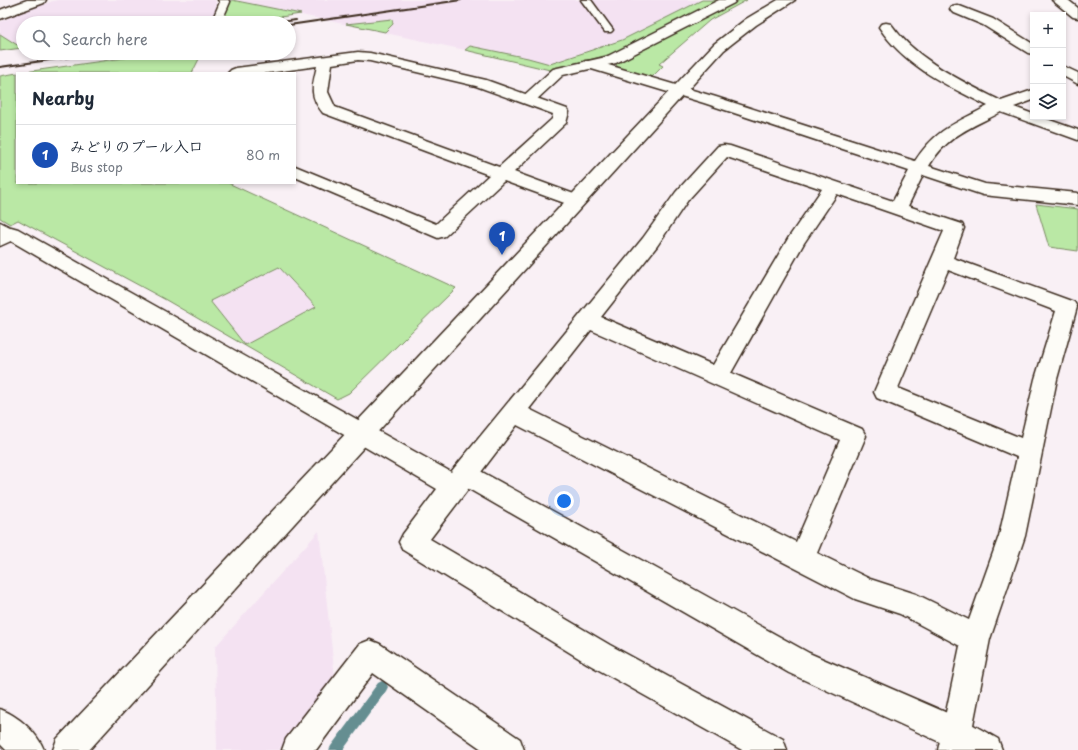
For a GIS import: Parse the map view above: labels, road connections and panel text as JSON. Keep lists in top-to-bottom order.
{
  "page": {
    "map_buttons": ["+", "−"],
    "search": "Search here",
    "heading": "Nearby",
    "list": [
      {
        "mark": "1",
        "name": "みどりのプール入口",
        "note": "Bus stop",
        "value": "80 m"
      }
    ],
    "pins": "1"
  }
}
